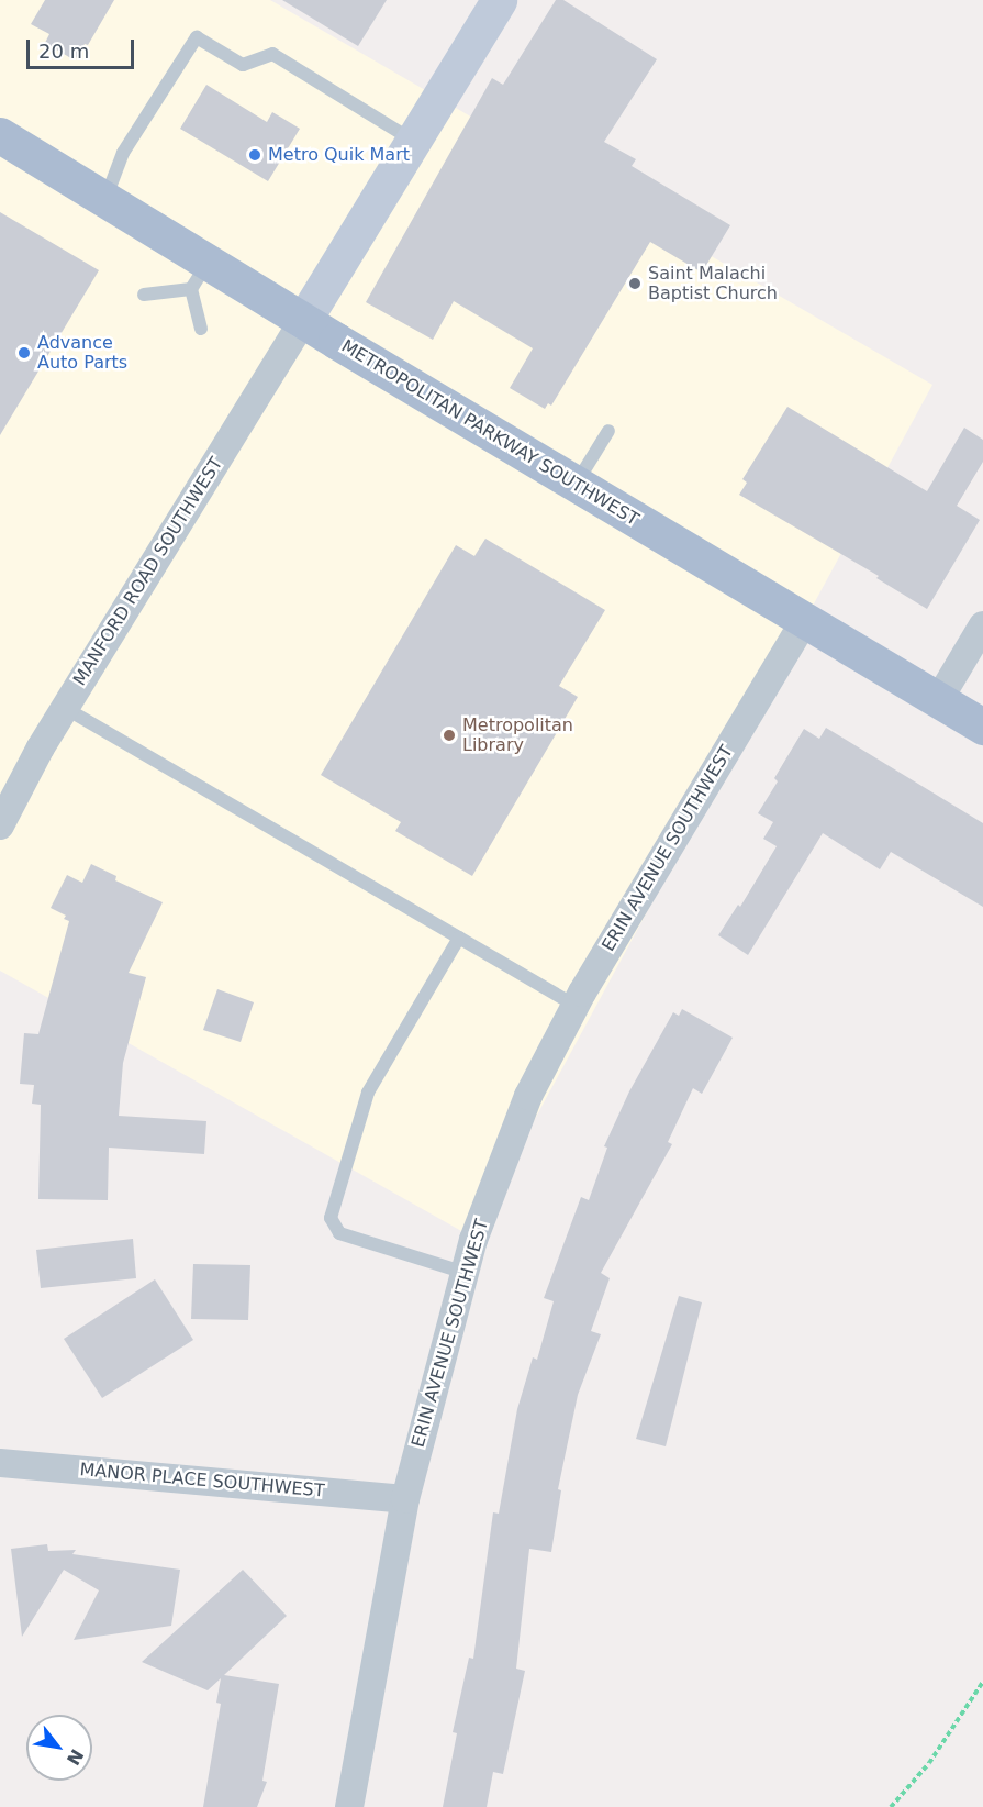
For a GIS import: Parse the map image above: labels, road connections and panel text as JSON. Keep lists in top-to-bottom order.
{
  "streets": {
    "main road": ["METROPOLITAN PARKWAY SOUTHWEST"],
    "street": ["MANFORD ROAD SOUTHWEST", "ERIN AVENUE SOUTHWEST", "MANOR PLACE SOUTHWEST"]
  },
  "crossings": [
    ["METROPOLITAN PARKWAY SOUTHWEST", "MANFORD ROAD SOUTHWEST"],
    ["METROPOLITAN PARKWAY SOUTHWEST", "ERIN AVENUE SOUTHWEST"],
    ["ERIN AVENUE SOUTHWEST", "MANOR PLACE SOUTHWEST"]
  ],
  "places": [
    "Metro Quik Mart",
    "Saint Malachi Baptist Church",
    "Advance Auto Parts",
    "Metropolitan Library"
  ],
  "scale_bar": "20 m",
  "north": "bottom right"
}
